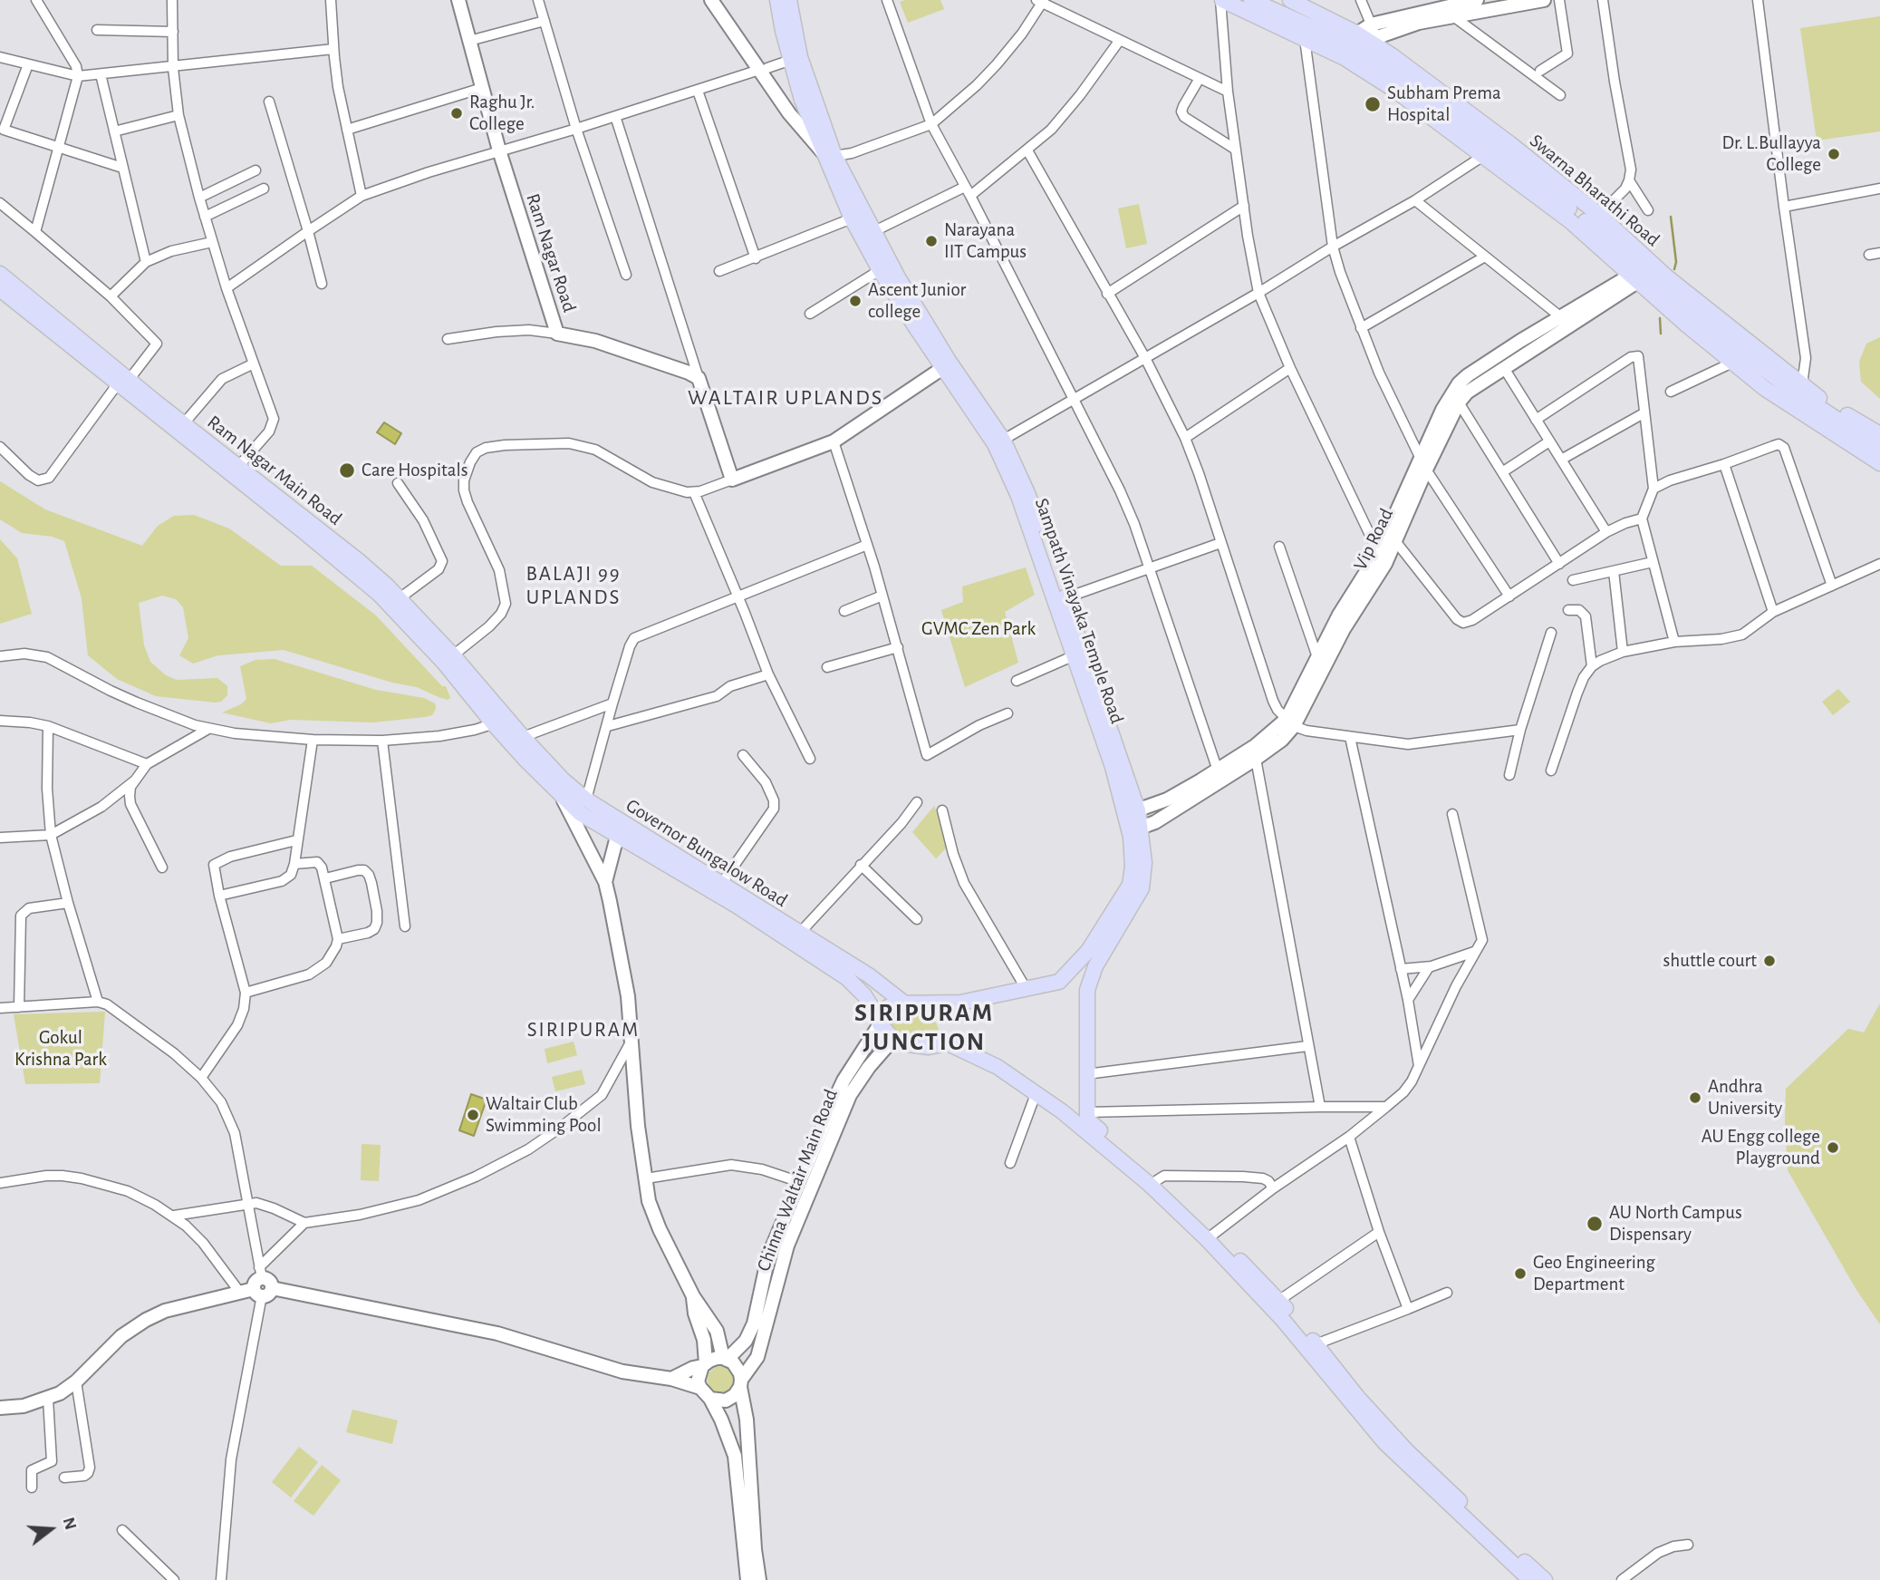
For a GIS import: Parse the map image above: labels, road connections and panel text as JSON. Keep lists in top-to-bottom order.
{
  "streets": {
    "main road": [
      "Swarna Bharathi Road",
      "Ram Nagar Main Road",
      "Sampath Vinayaka Temple Road",
      "Governor Bungalow Road"
    ],
    "street": ["Ram Nagar Road", "Vip Road", "Chinna Waltair Main Road"]
  },
  "crossings": [
    ["Swarna Bharathi Road", "Vip Road"],
    ["Ram Nagar Main Road", "Governor Bungalow Road"],
    ["Vip Road", "Sampath Vinayaka Temple Road"]
  ],
  "districts": [
    "WALTAIR UPLANDS",
    "BALAJI 99 UPLANDS",
    "SIRIPURAM JUNCTION",
    "SIRIPURAM"
  ],
  "parks": ["GVMC Zen Park", "Gokul Krishna Park"],
  "places": [
    "Subham Prema Hospital",
    "Raghu Jr. College",
    "Dr. L.Bullayya College",
    "Narayana IIT Campus",
    "Ascent Junior college",
    "Care Hospitals",
    "shuttle court",
    "Andhra University",
    "Waltair Club Swimming Pool",
    "AU Engg college Playground",
    "AU North Campus Dispensary",
    "Geo Engineering Department"
  ],
  "north": "right"
}
